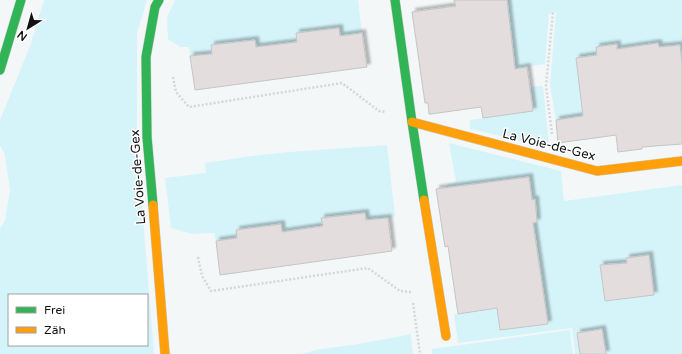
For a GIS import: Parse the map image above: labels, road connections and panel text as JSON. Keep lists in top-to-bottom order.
{
  "streets": {
    "street": ["La Voie-de-Gex"]
  },
  "legend": ["Frei", "Zäh"],
  "north": "bottom left"
}
